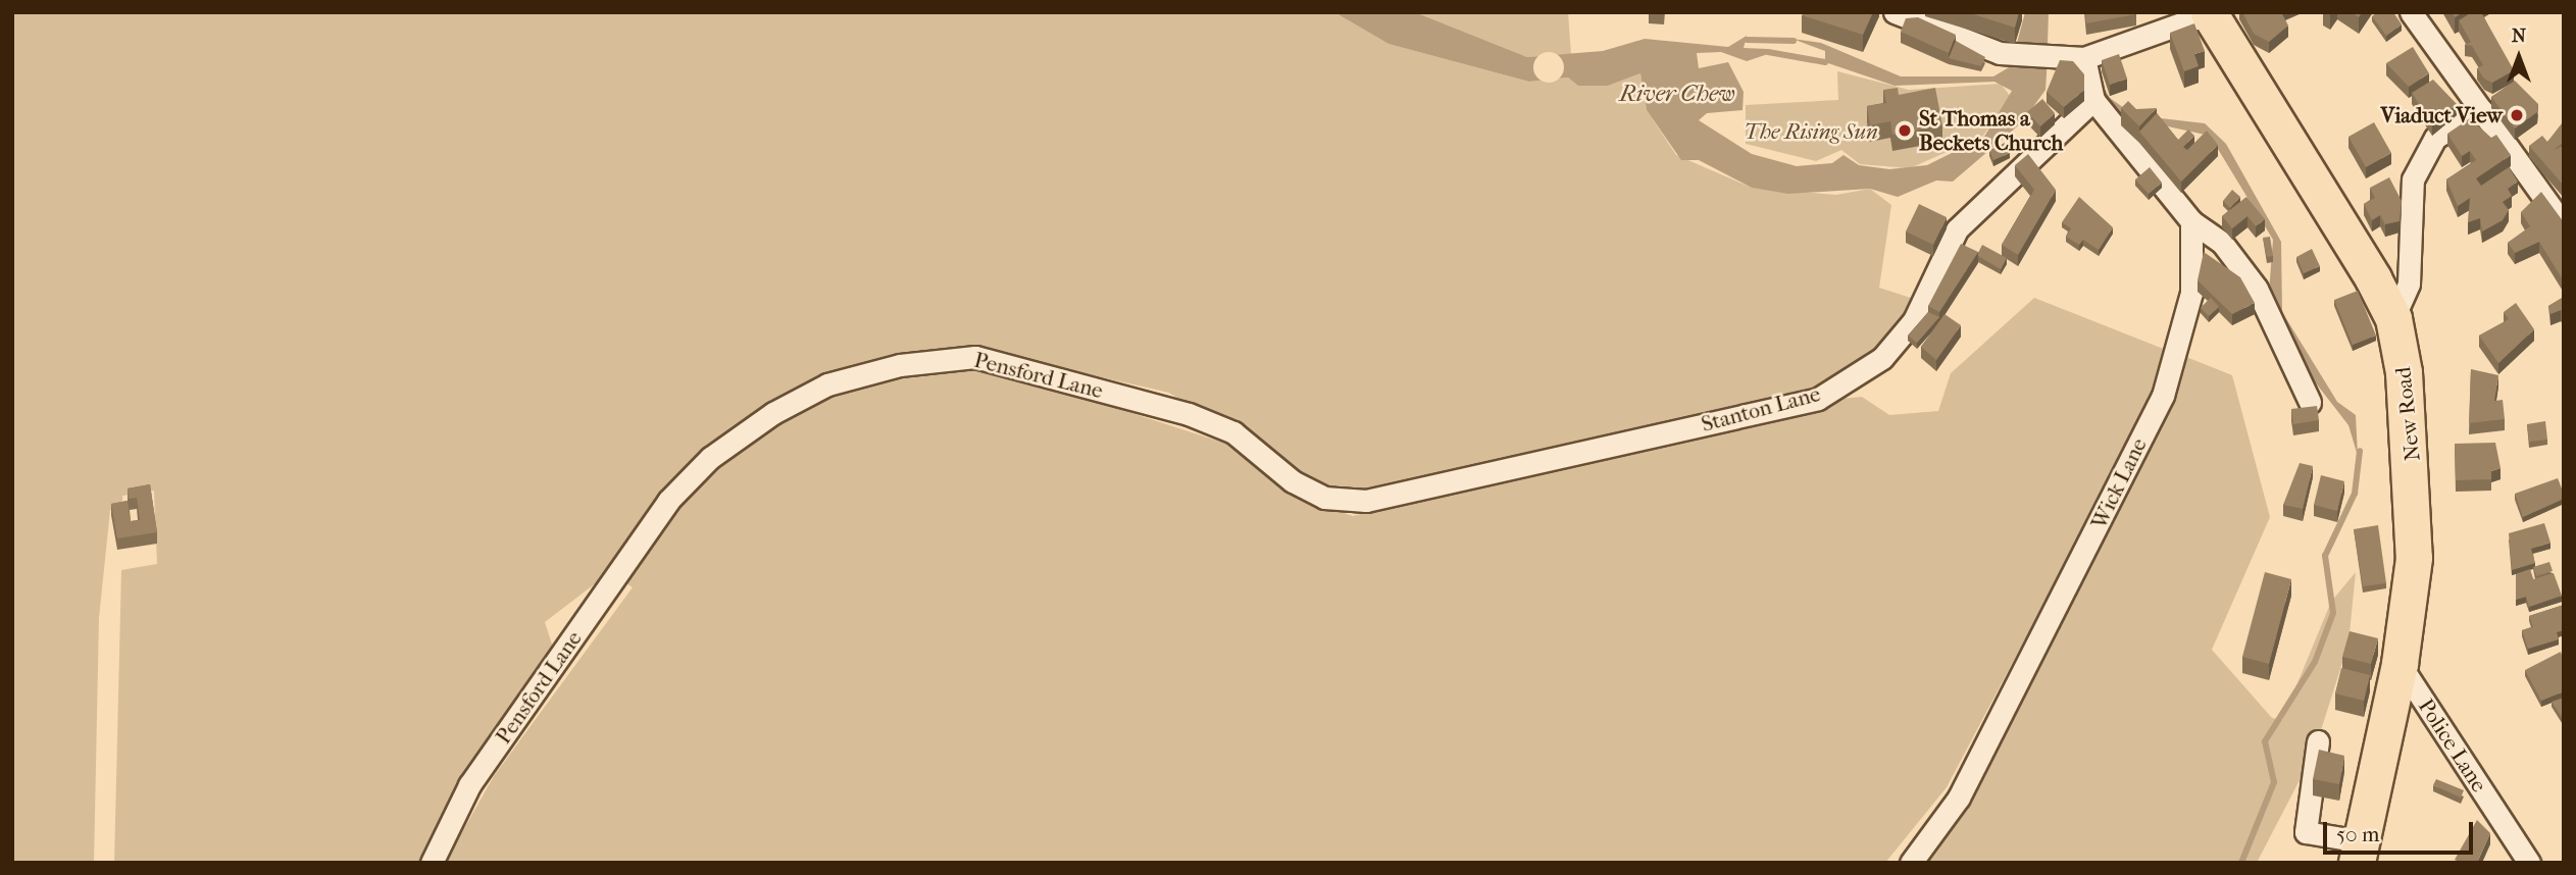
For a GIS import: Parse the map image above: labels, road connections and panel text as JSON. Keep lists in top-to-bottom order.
{
  "streets": {
    "highway": ["New Road"],
    "street": [
      "Pensford Lane",
      "Stanton Lane",
      "Wick Lane",
      "Police Lane"
    ]
  },
  "crossings": [
    ["Pensford Lane", "Stanton Lane"],
    ["New Road", "Police Lane"]
  ],
  "water": ["River Chew"],
  "parks": ["The Rising Sun"],
  "places": ["Viaduct View", "St Thomas a Beckets Church"],
  "scale_bar": "50 m",
  "north": "top"
}
